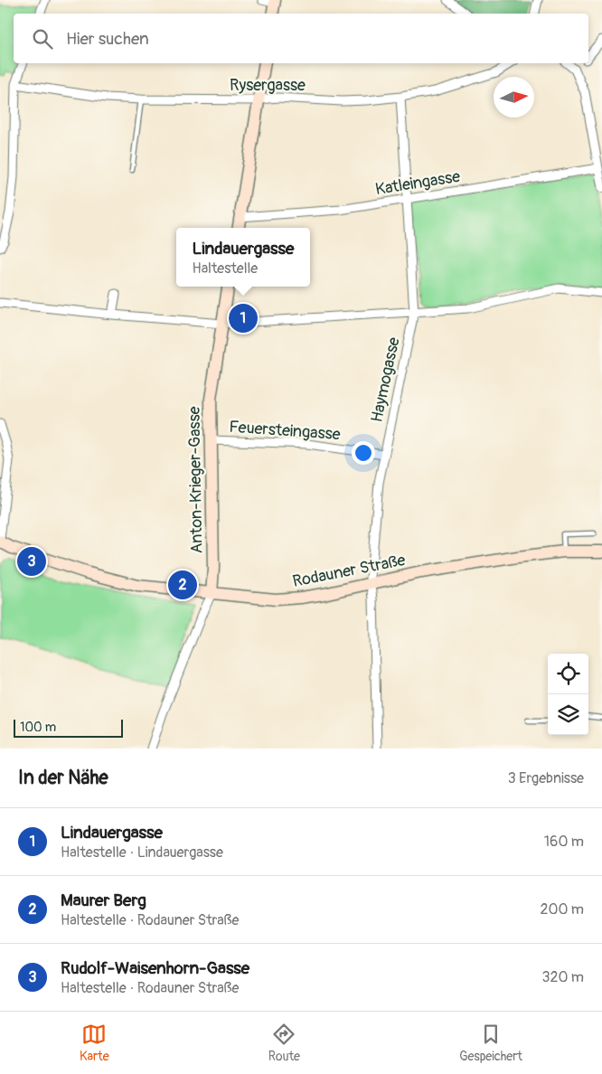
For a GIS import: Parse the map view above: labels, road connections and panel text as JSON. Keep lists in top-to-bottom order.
{
  "streets": {
    "main road": ["Anton-Krieger-Gasse", "Rodauner Straße"],
    "street": [
      "Rysergasse",
      "Katleingasse",
      "Haymogasse",
      "Feuersteingasse"
    ]
  },
  "crossings": [
    ["Rysergasse", "Haymogasse"],
    ["Katleingasse", "Haymogasse"],
    ["Haymogasse", "Feuersteingasse"],
    ["Haymogasse", "Rodauner Straße"],
    ["Feuersteingasse", "Anton-Krieger-Gasse"],
    ["Anton-Krieger-Gasse", "Rodauner Straße"]
  ],
  "scale_bar": "100 m",
  "north": "right",
  "page": {
    "search": "Hier suchen",
    "popup": ["Lindauergasse", "Haltestelle"],
    "pins": ["1", "3", "2"],
    "scale": "100 m",
    "heading": ["In der Nähe", "3 Ergebnisse"],
    "list": [
      {
        "mark": "1",
        "name": "Lindauergasse",
        "note": "Haltestelle · Lindauergasse",
        "value": "160 m"
      },
      {
        "mark": "2",
        "name": "Maurer Berg",
        "note": "Haltestelle · Rodauner Straße",
        "value": "200 m"
      },
      {
        "mark": "3",
        "name": "Rudolf-Waisenhorn-Gasse",
        "note": "Haltestelle · Rodauner Straße",
        "value": "320 m"
      }
    ],
    "nav": ["Karte", "Route", "Gespeichert"]
  }
}
